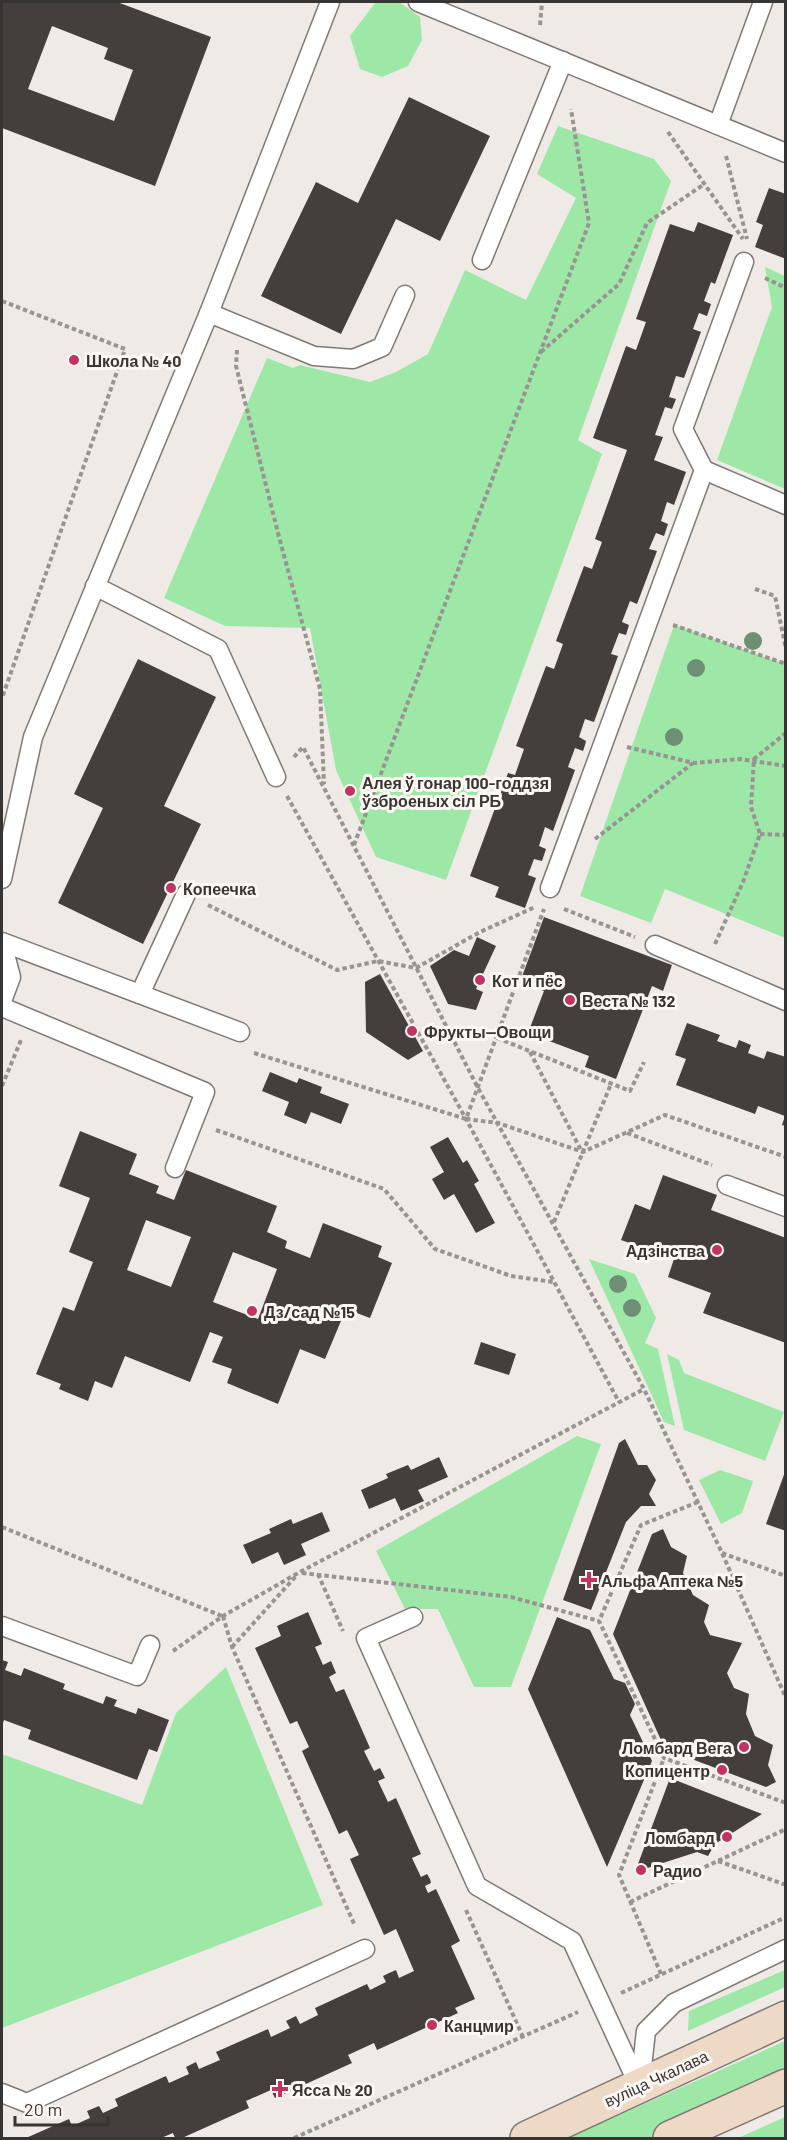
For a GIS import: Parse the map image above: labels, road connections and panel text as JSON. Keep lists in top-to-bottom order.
{
  "streets": {
    "main road": ["вуліца Чкалава"]
  },
  "places": {
    "other": [
      "Школа № 40",
      "Алея ў гонар 100-годдзя ўзброеных сіл РБ",
      "Копеечка",
      "Кот и пёс",
      "Веста № 132",
      "Фрукты--Овощи",
      "Адзінства",
      "Дз/сад №15",
      "Ломбард Вега",
      "Копицентр",
      "Ломбард",
      "Радио",
      "Канцмир"
    ],
    "health": ["Альфа Аптека №5", "Ясса № 20"]
  },
  "scale_bar": "20 m"
}
